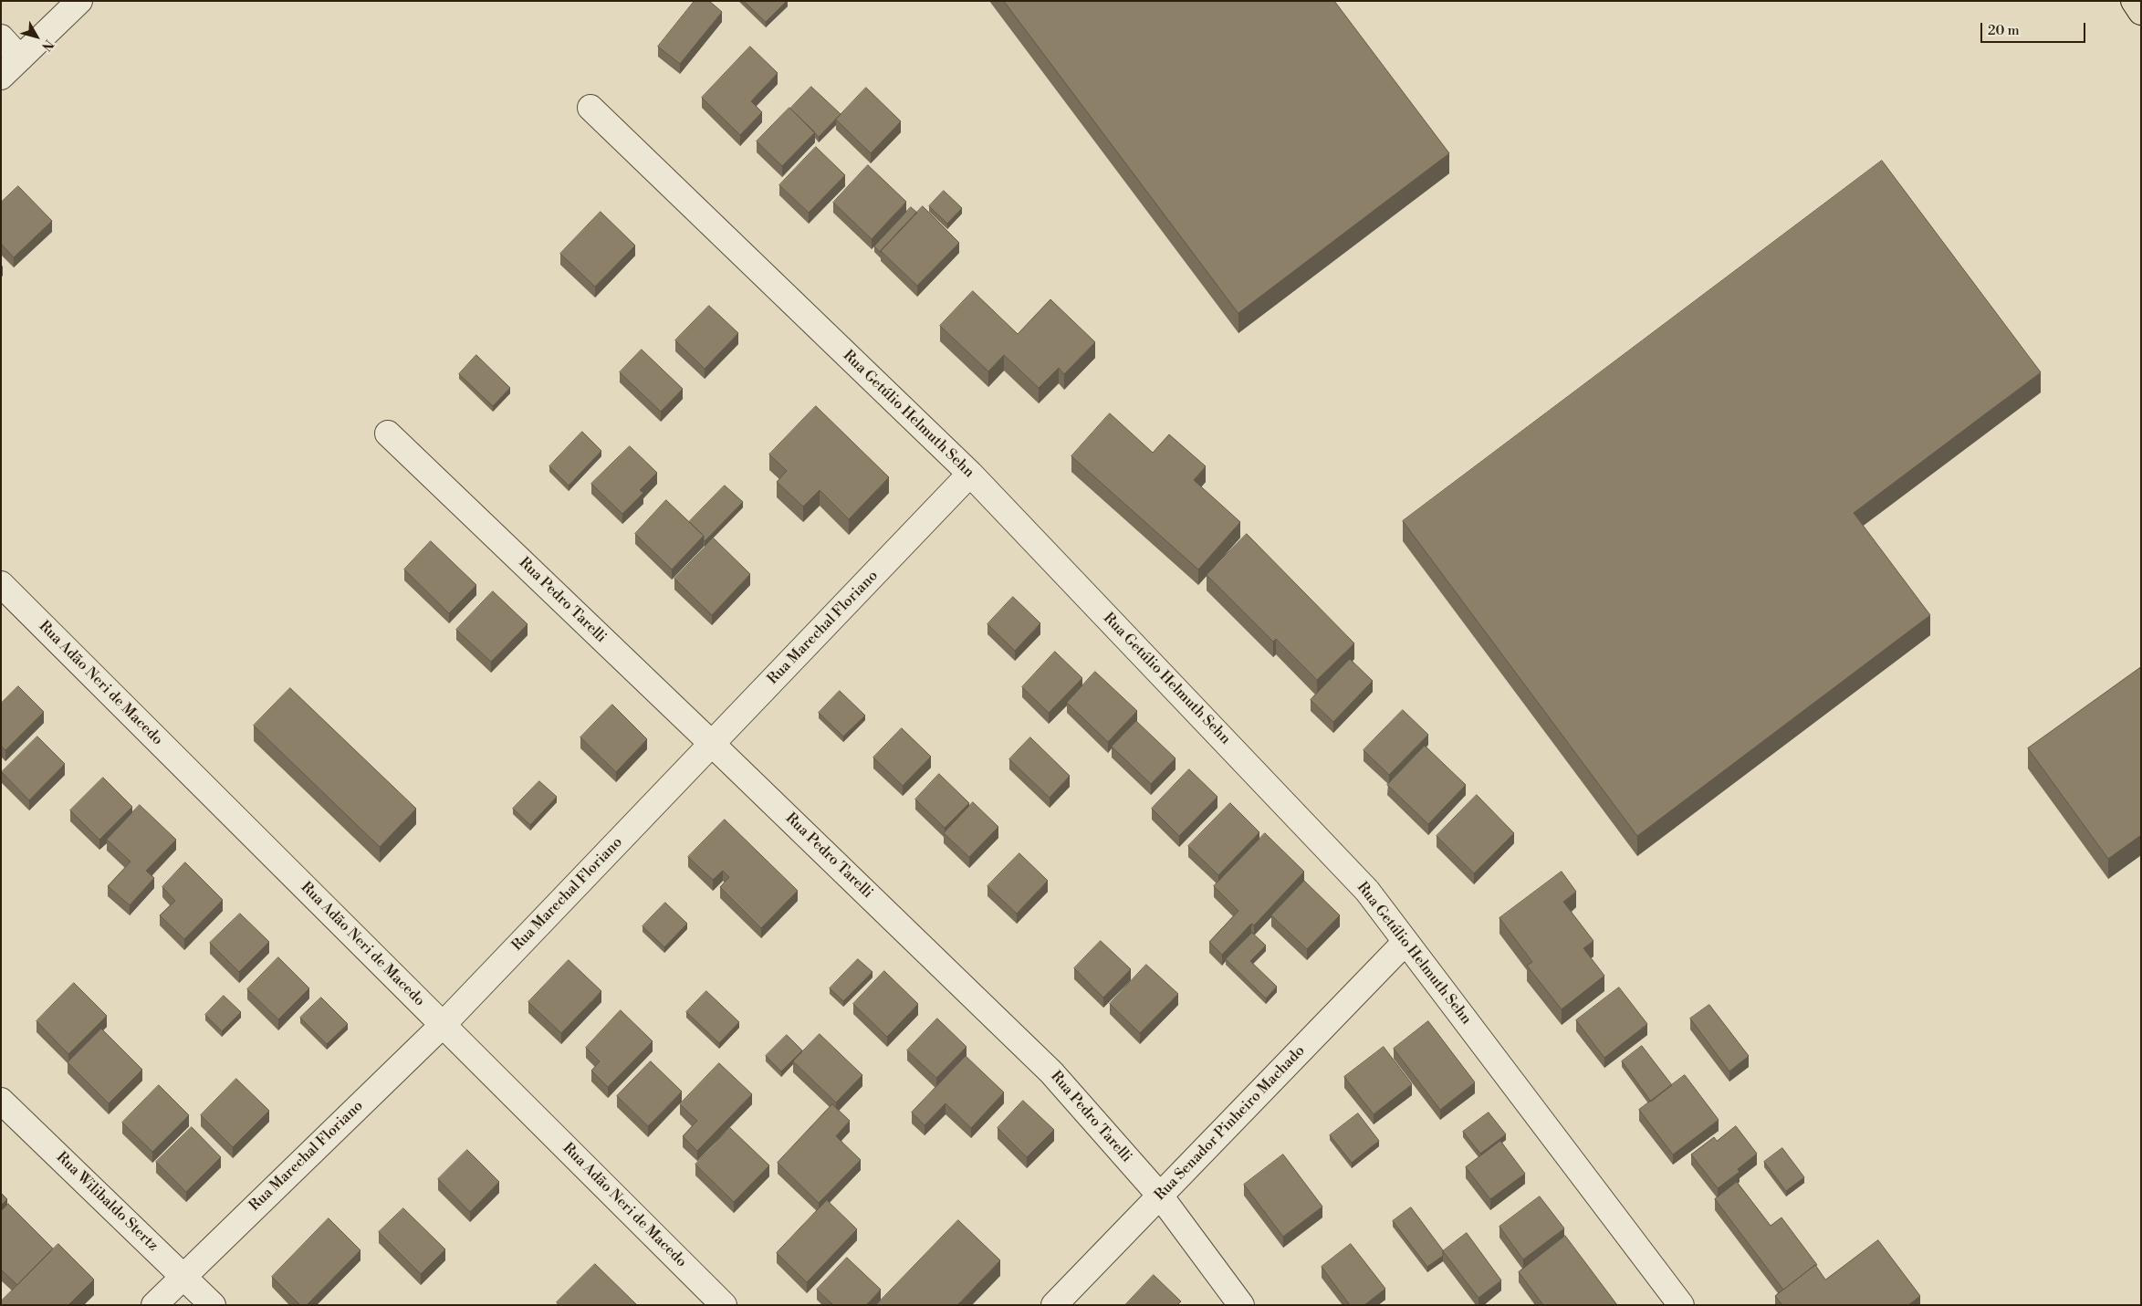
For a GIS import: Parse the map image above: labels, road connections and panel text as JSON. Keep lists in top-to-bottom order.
{
  "streets": {
    "street": [
      "Rua Getúlio Helmuth Sehn",
      "Rua Pedro Tarelli",
      "Rua Marechal Floriano",
      "Rua Adão Neri de Macedo",
      "Rua Senador Pinheiro Machado",
      "Rua Wilibaldo Stertz"
    ]
  },
  "crossings": [
    ["Rua Getúlio Helmuth Sehn", "Rua Marechal Floriano"],
    ["Rua Getúlio Helmuth Sehn", "Rua Senador Pinheiro Machado"],
    ["Rua Pedro Tarelli", "Rua Marechal Floriano"],
    ["Rua Pedro Tarelli", "Rua Senador Pinheiro Machado"],
    ["Rua Marechal Floriano", "Rua Adão Neri de Macedo"],
    ["Rua Marechal Floriano", "Rua Wilibaldo Stertz"]
  ],
  "scale_bar": "20 m",
  "north": "bottom right"
}
